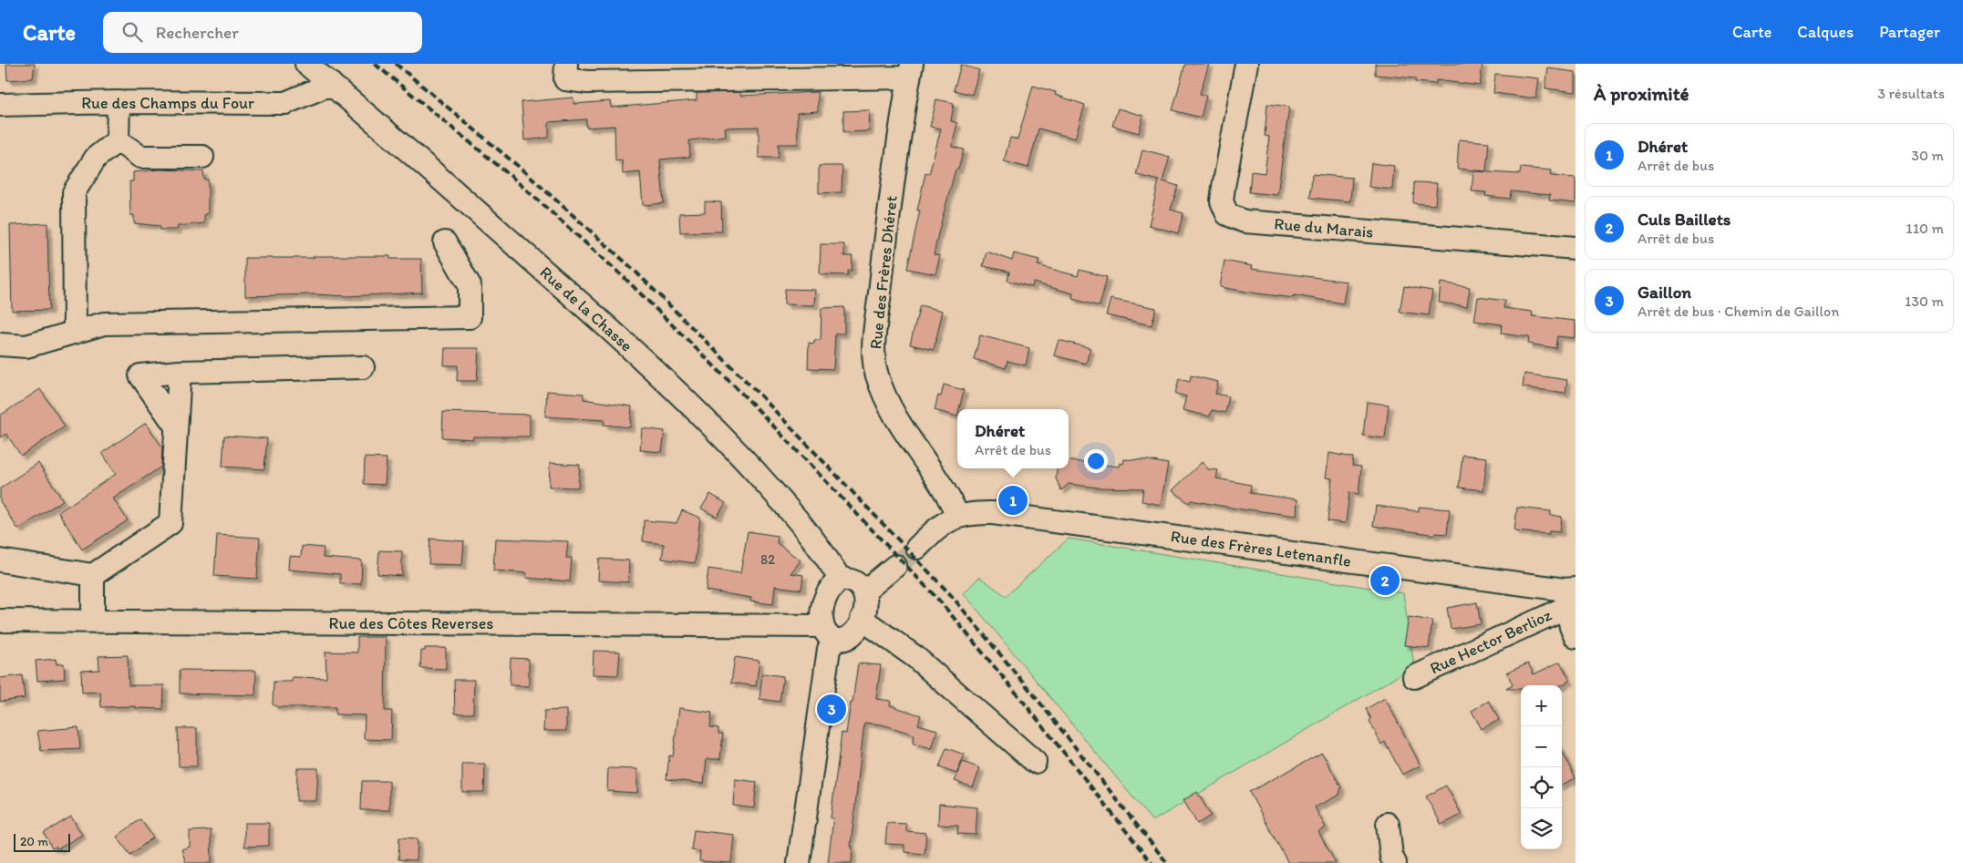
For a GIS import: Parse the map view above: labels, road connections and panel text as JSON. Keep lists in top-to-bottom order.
{
  "streets": {
    "street": [
      "Rue des Champs du Four",
      "Rue du Marais",
      "Rue des Frères Dhéret",
      "Rue de la Chasse",
      "Rue des Frères Letenanfle",
      "Rue des Côtes Reverses",
      "Rue Hector Berlioz"
    ]
  },
  "crossings": [
    ["Rue des Champs du Four", "Rue de la Chasse"],
    ["Rue des Frères Dhéret", "Rue des Frères Letenanfle"],
    ["Rue de la Chasse", "Rue des Côtes Reverses"],
    ["Rue des Frères Letenanfle", "Rue Hector Berlioz"]
  ],
  "house_numbers": ["82"],
  "scale_bar": "20 m",
  "page": {
    "header": "Carte",
    "search": "Rechercher",
    "nav": ["Carte", "Calques", "Partager"],
    "heading": ["À proximité", "3 résultats"],
    "list": [
      {
        "mark": "1",
        "name": "Dhéret",
        "note": "Arrêt de bus",
        "value": "30 m"
      },
      {
        "mark": "2",
        "name": "Culs Baillets",
        "note": "Arrêt de bus",
        "value": "110 m"
      },
      {
        "mark": "3",
        "name": "Gaillon",
        "note": "Arrêt de bus · Chemin de Gaillon",
        "value": "130 m"
      }
    ],
    "popup": ["Dhéret", "Arrêt de bus"],
    "pins": ["1", "2", "3"],
    "map_buttons": ["+", "−"],
    "scale": "20 m"
  }
}
